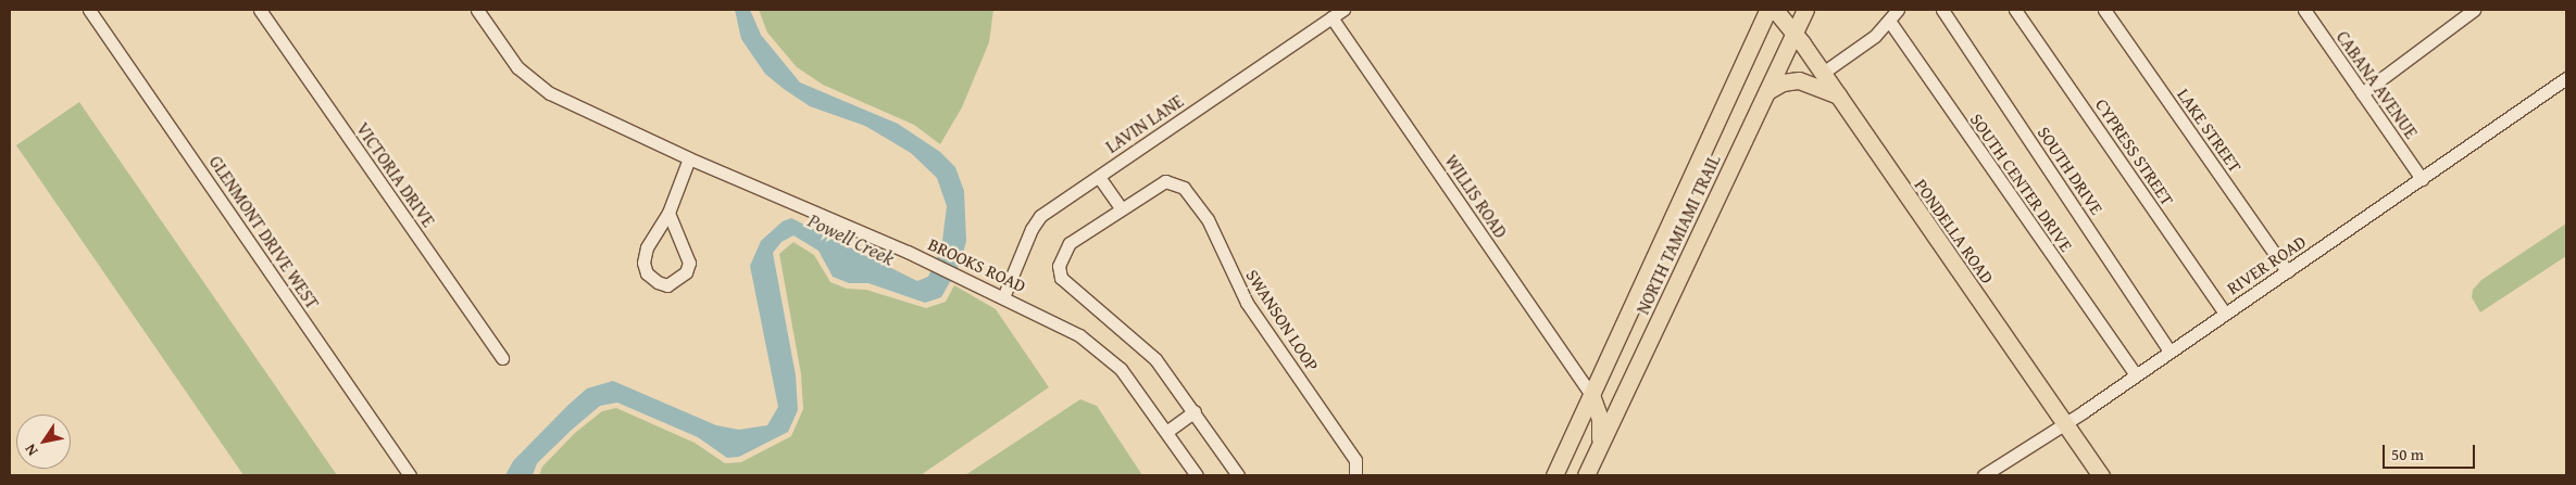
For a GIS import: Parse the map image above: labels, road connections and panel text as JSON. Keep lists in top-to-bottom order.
{
  "streets": {
    "main road": ["PONDELLA ROAD", "NORTH TAMIAMI TRAIL"],
    "street": [
      "CABANA AVENUE",
      "LAVIN LANE",
      "LAKE STREET",
      "CYPRESS STREET",
      "SOUTH DRIVE",
      "VICTORIA DRIVE",
      "SOUTH CENTER DRIVE",
      "WILLIS ROAD",
      "GLENMONT DRIVE WEST",
      "BROOKS ROAD",
      "RIVER ROAD",
      "SWANSON LOOP"
    ]
  },
  "crossings": [
    ["CABANA AVENUE", "RIVER ROAD"],
    ["LAVIN LANE", "WILLIS ROAD"],
    ["LAVIN LANE", "BROOKS ROAD"],
    ["LAKE STREET", "RIVER ROAD"],
    ["CYPRESS STREET", "RIVER ROAD"],
    ["SOUTH DRIVE", "RIVER ROAD"],
    ["SOUTH CENTER DRIVE", "RIVER ROAD"],
    ["WILLIS ROAD", "NORTH TAMIAMI TRAIL"],
    ["PONDELLA ROAD", "NORTH TAMIAMI TRAIL"],
    ["PONDELLA ROAD", "RIVER ROAD"]
  ],
  "water": ["Powell Creek"],
  "scale_bar": "50 m",
  "north": "bottom left"
}
